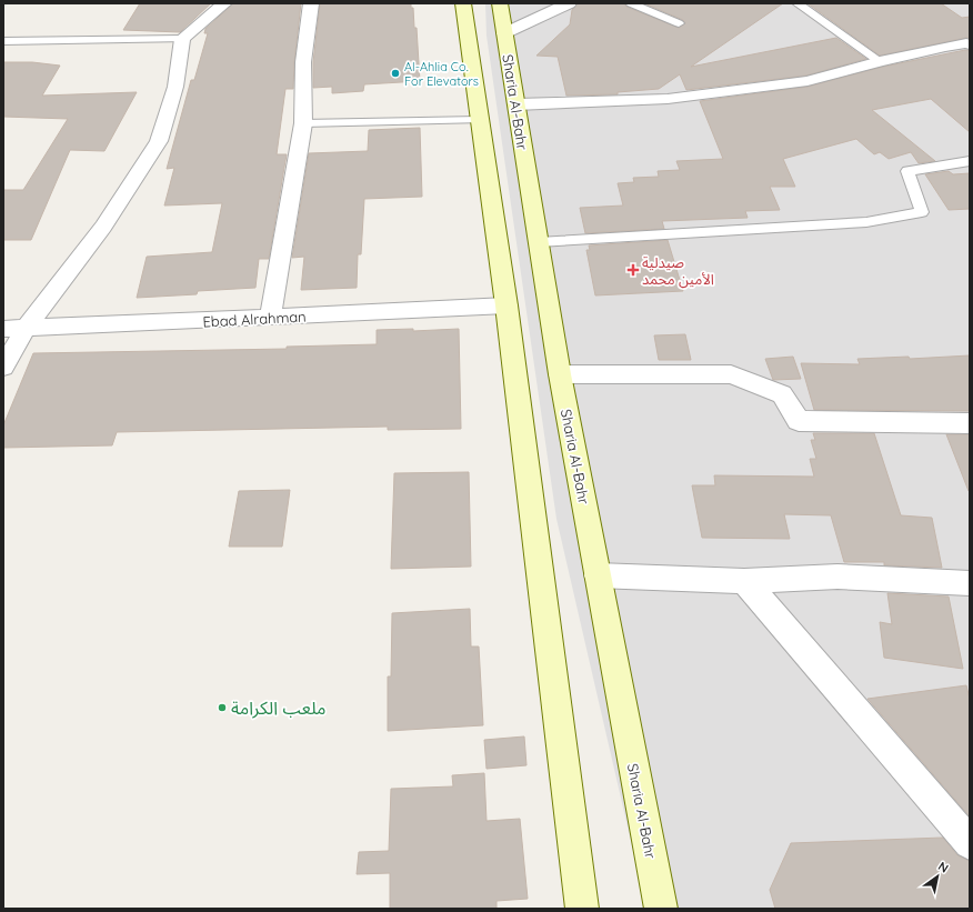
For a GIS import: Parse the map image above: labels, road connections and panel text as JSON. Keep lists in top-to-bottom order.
{
  "streets": {
    "main road": ["Sharia Al-Bahr"],
    "street": ["Ebad Alrahman"]
  },
  "places": {
    "other": ["Al-Ahlia Co. For Elevators", "ملعب الكرامة"],
    "health": ["صيدلية الأمين محمد"]
  },
  "north": "top right"
}
